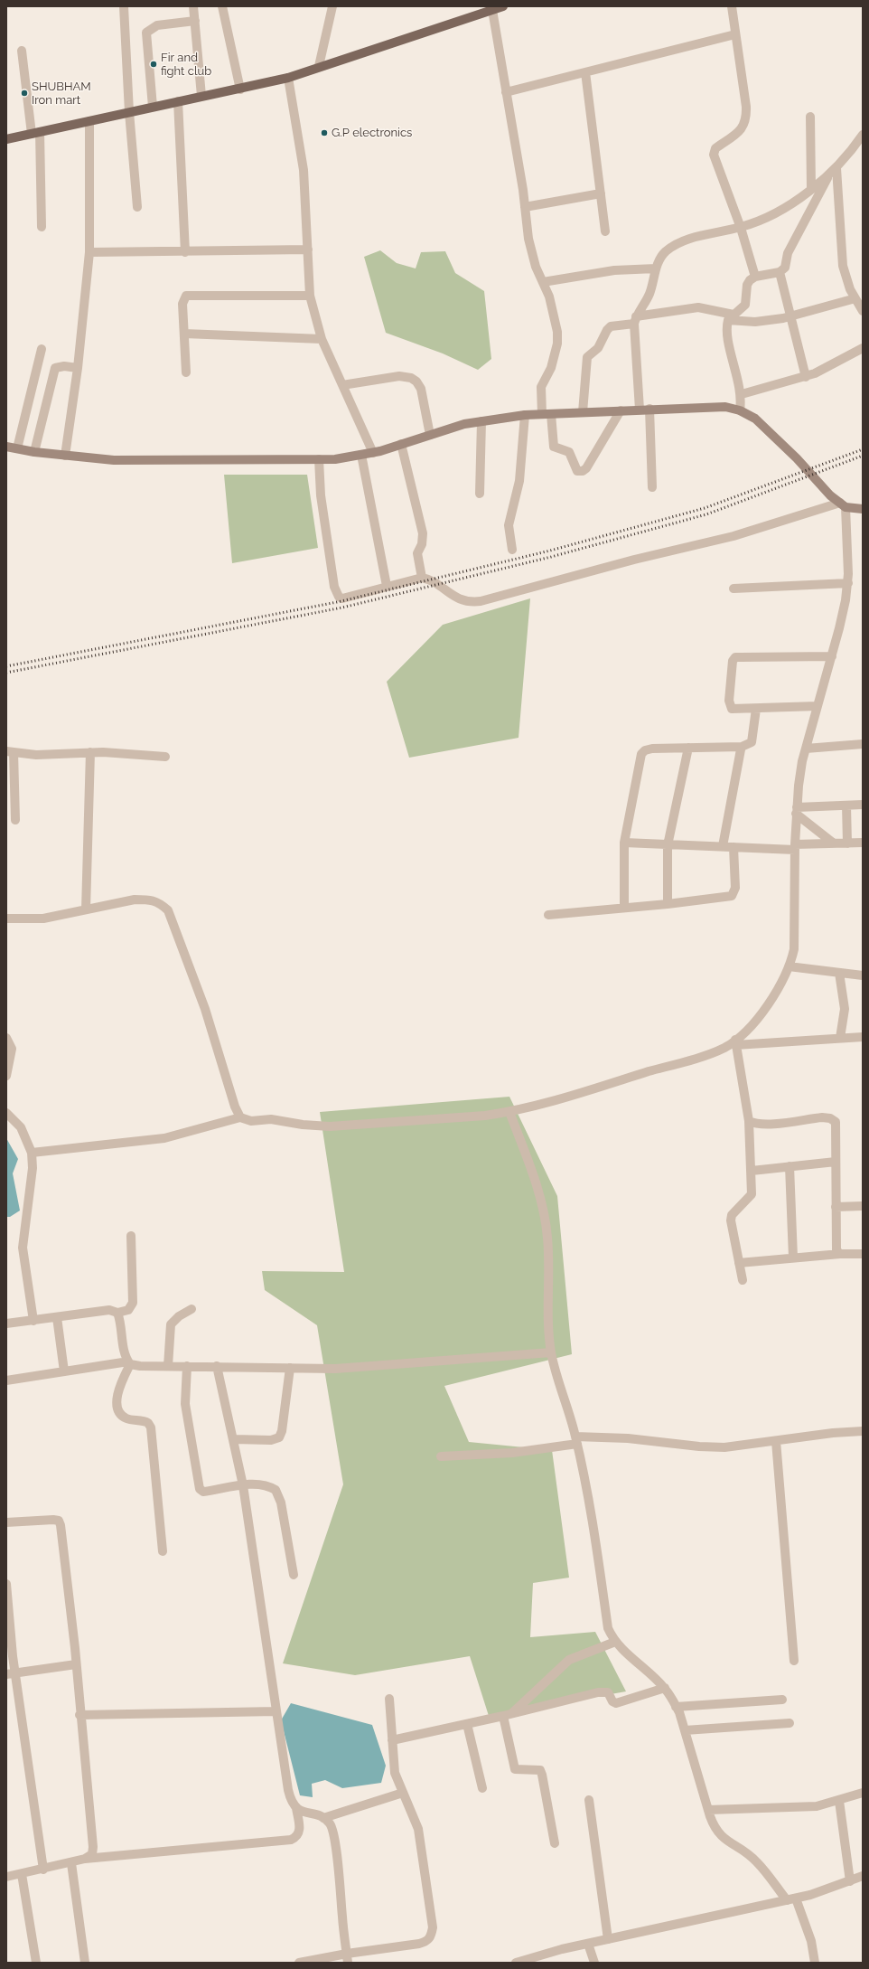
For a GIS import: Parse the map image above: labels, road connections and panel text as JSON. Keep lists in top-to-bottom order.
{
  "places": ["Fir and fight club", "SHUBHAM Iron mart", "G.P electronics"]
}
